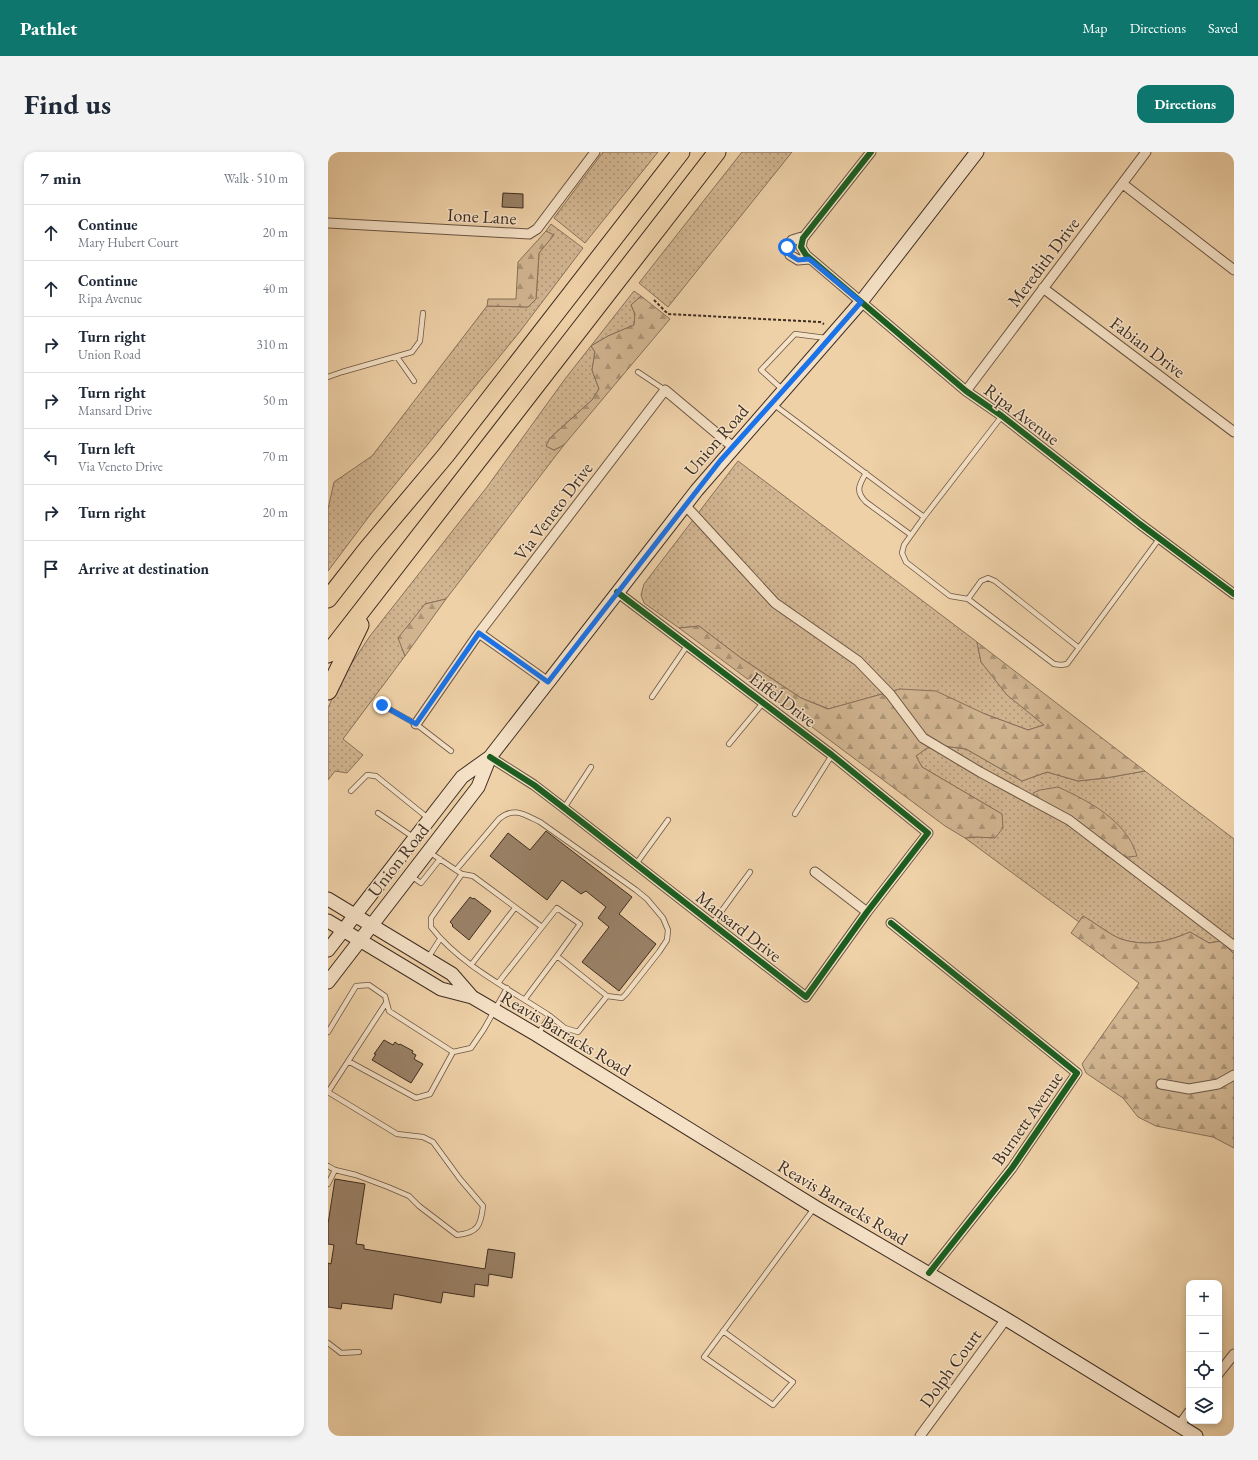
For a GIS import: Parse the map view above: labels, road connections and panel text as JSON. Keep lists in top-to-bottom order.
{
  "streets": {
    "main road": ["Union Road", "Reavis Barracks Road"],
    "street": [
      "Ione Lane",
      "Meredith Drive",
      "Fabian Drive",
      "Ripa Avenue",
      "Via Veneto Drive",
      "Eiffel Drive",
      "Mansard Drive",
      "Burnett Avenue",
      "Dolph Court"
    ]
  },
  "crossings": [
    ["Meredith Drive", "Fabian Drive"],
    ["Meredith Drive", "Ripa Avenue"],
    ["Ripa Avenue", "Union Road"],
    ["Union Road", "Eiffel Drive"],
    ["Union Road", "Mansard Drive"],
    ["Union Road", "Reavis Barracks Road"],
    ["Eiffel Drive", "Mansard Drive"],
    ["Reavis Barracks Road", "Burnett Avenue"],
    ["Reavis Barracks Road", "Dolph Court"]
  ],
  "page": {
    "header": "Pathlet",
    "nav": ["Map", "Directions", "Saved"],
    "buttons": "Directions",
    "title": "Find us",
    "heading": ["7 min", "Walk · 510 m"],
    "list": [
      ["Continue", "Mary Hubert Court", "20 m"],
      ["Continue", "Ripa Avenue", "40 m"],
      ["Turn right", "Union Road", "310 m"],
      ["Turn right", "Mansard Drive", "50 m"],
      ["Turn left", "Via Veneto Drive", "70 m"],
      ["Turn right", "20 m"],
      "Arrive at destination"
    ],
    "map_buttons": ["+", "−"]
  }
}
